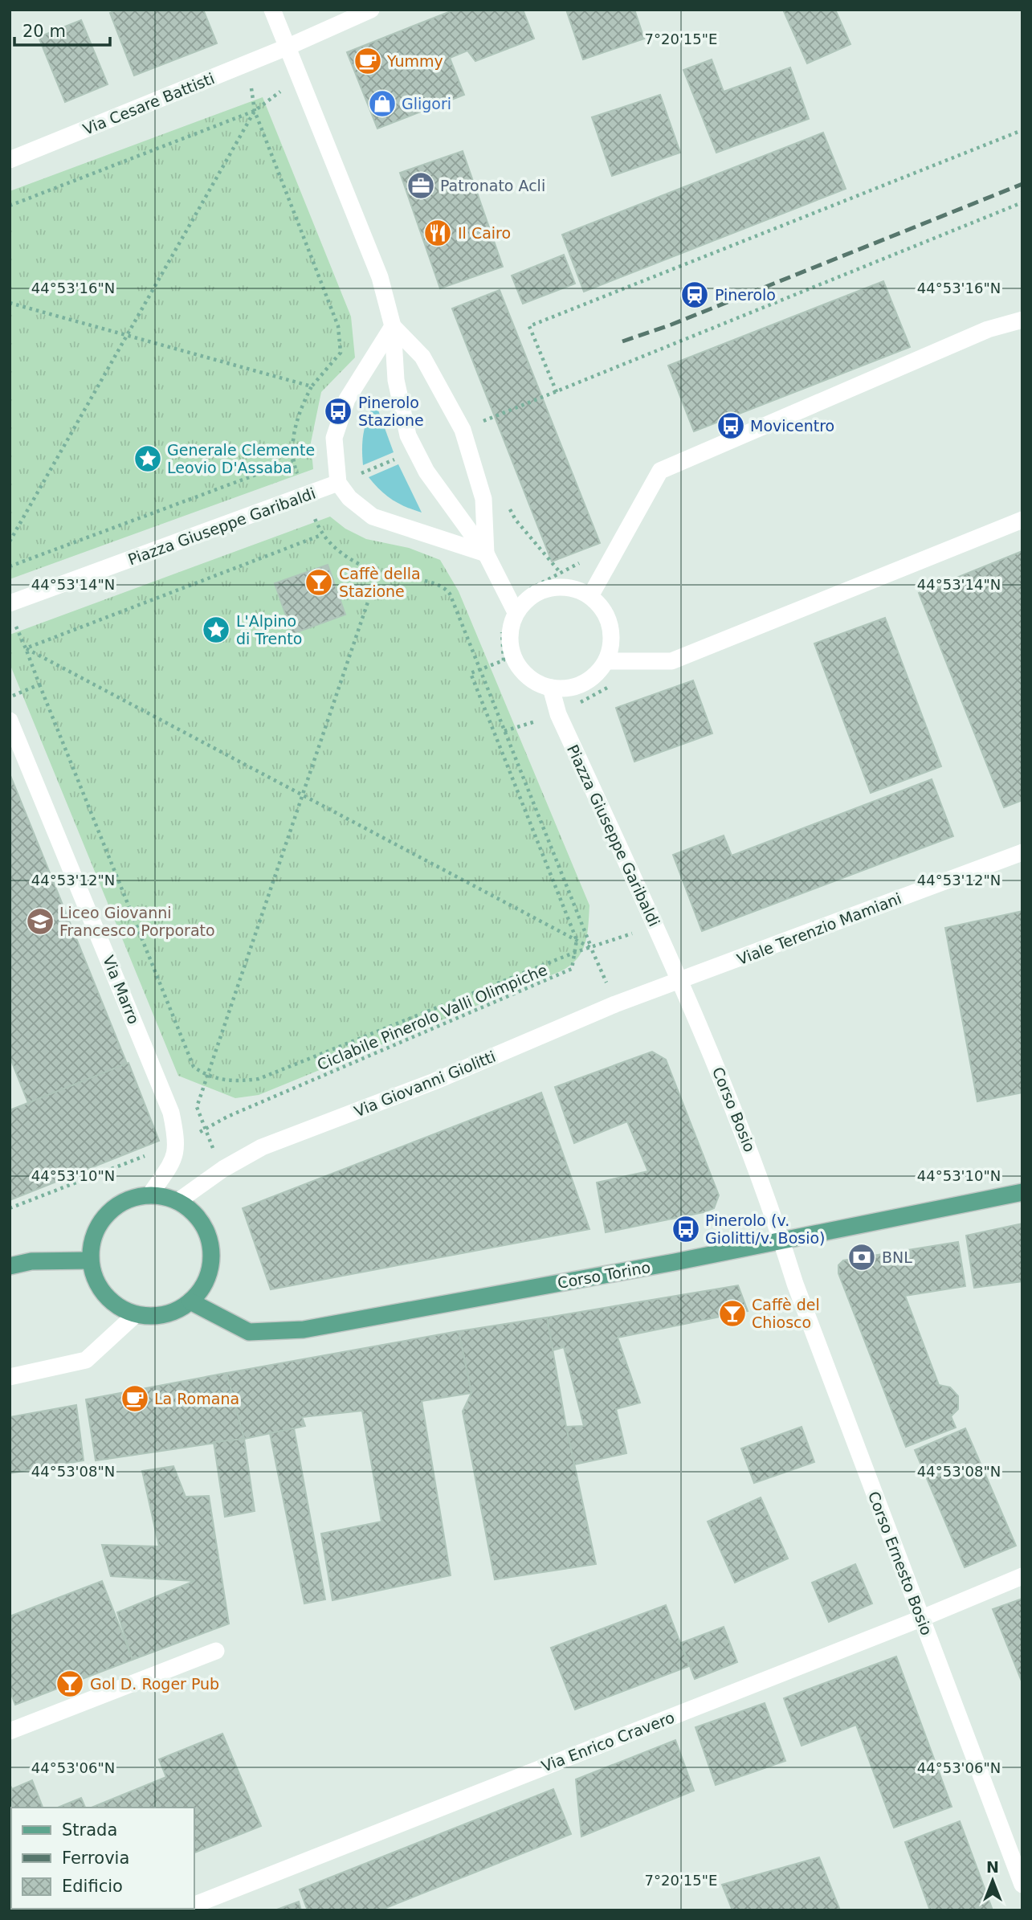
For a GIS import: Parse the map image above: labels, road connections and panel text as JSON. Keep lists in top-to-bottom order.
{
  "streets": {
    "main road": ["Corso Torino"],
    "street": [
      "Via Cesare Battisti",
      "Piazza Giuseppe Garibaldi",
      "Viale Terenzio Mamiani",
      "Via Marro",
      "Via Giovanni Giolitti",
      "Corso Bosio",
      "Corso Ernesto Bosio",
      "Via Enrico Cravero"
    ],
    "path": ["Ciclabile Pinerolo Valli Olimpiche"]
  },
  "crossings": [
    ["Piazza Giuseppe Garibaldi", "Viale Terenzio Mamiani"],
    ["Piazza Giuseppe Garibaldi", "Via Giovanni Giolitti"],
    ["Piazza Giuseppe Garibaldi", "Corso Bosio"],
    ["Viale Terenzio Mamiani", "Via Giovanni Giolitti"],
    ["Viale Terenzio Mamiani", "Corso Bosio"],
    ["Via Marro", "Ciclabile Pinerolo Valli Olimpiche"],
    ["Via Giovanni Giolitti", "Corso Bosio"],
    ["Via Giovanni Giolitti", "Corso Torino"],
    ["Corso Bosio", "Corso Torino"],
    ["Corso Bosio", "Corso Ernesto Bosio"],
    ["Corso Torino", "Corso Ernesto Bosio"],
    ["Corso Ernesto Bosio", "Via Enrico Cravero"]
  ],
  "places": {
    "cafe": ["Yummy", "La Romana"],
    "shop": ["Gligori"],
    "office": ["Patronato Acli"],
    "restaurant": ["Il Cairo"],
    "station": ["Pinerolo"],
    "bus stop": ["Pinerolo Stazione", "Movicentro", "Pinerolo (v. Giolitti/v. Bosio)"],
    "place": ["Generale Clemente Leovio D'Assaba", "L'Alpino di Trento"],
    "bar": ["Caffè della Stazione", "Caffè del Chiosco", "Gol D. Roger Pub"],
    "school or university": ["Liceo Giovanni Francesco Porporato"],
    "bank": ["BNL"]
  },
  "legend": ["Strada", "Ferrovia", "Edificio"],
  "scale_bar": "20 m",
  "north": "top",
  "coordinates": [
    "7°20'15\"E",
    "44°53'16\"N",
    "44°53'14\"N",
    "44°53'12\"N",
    "44°53'10\"N",
    "44°53'08\"N",
    "44°53'06\"N"
  ]
}
